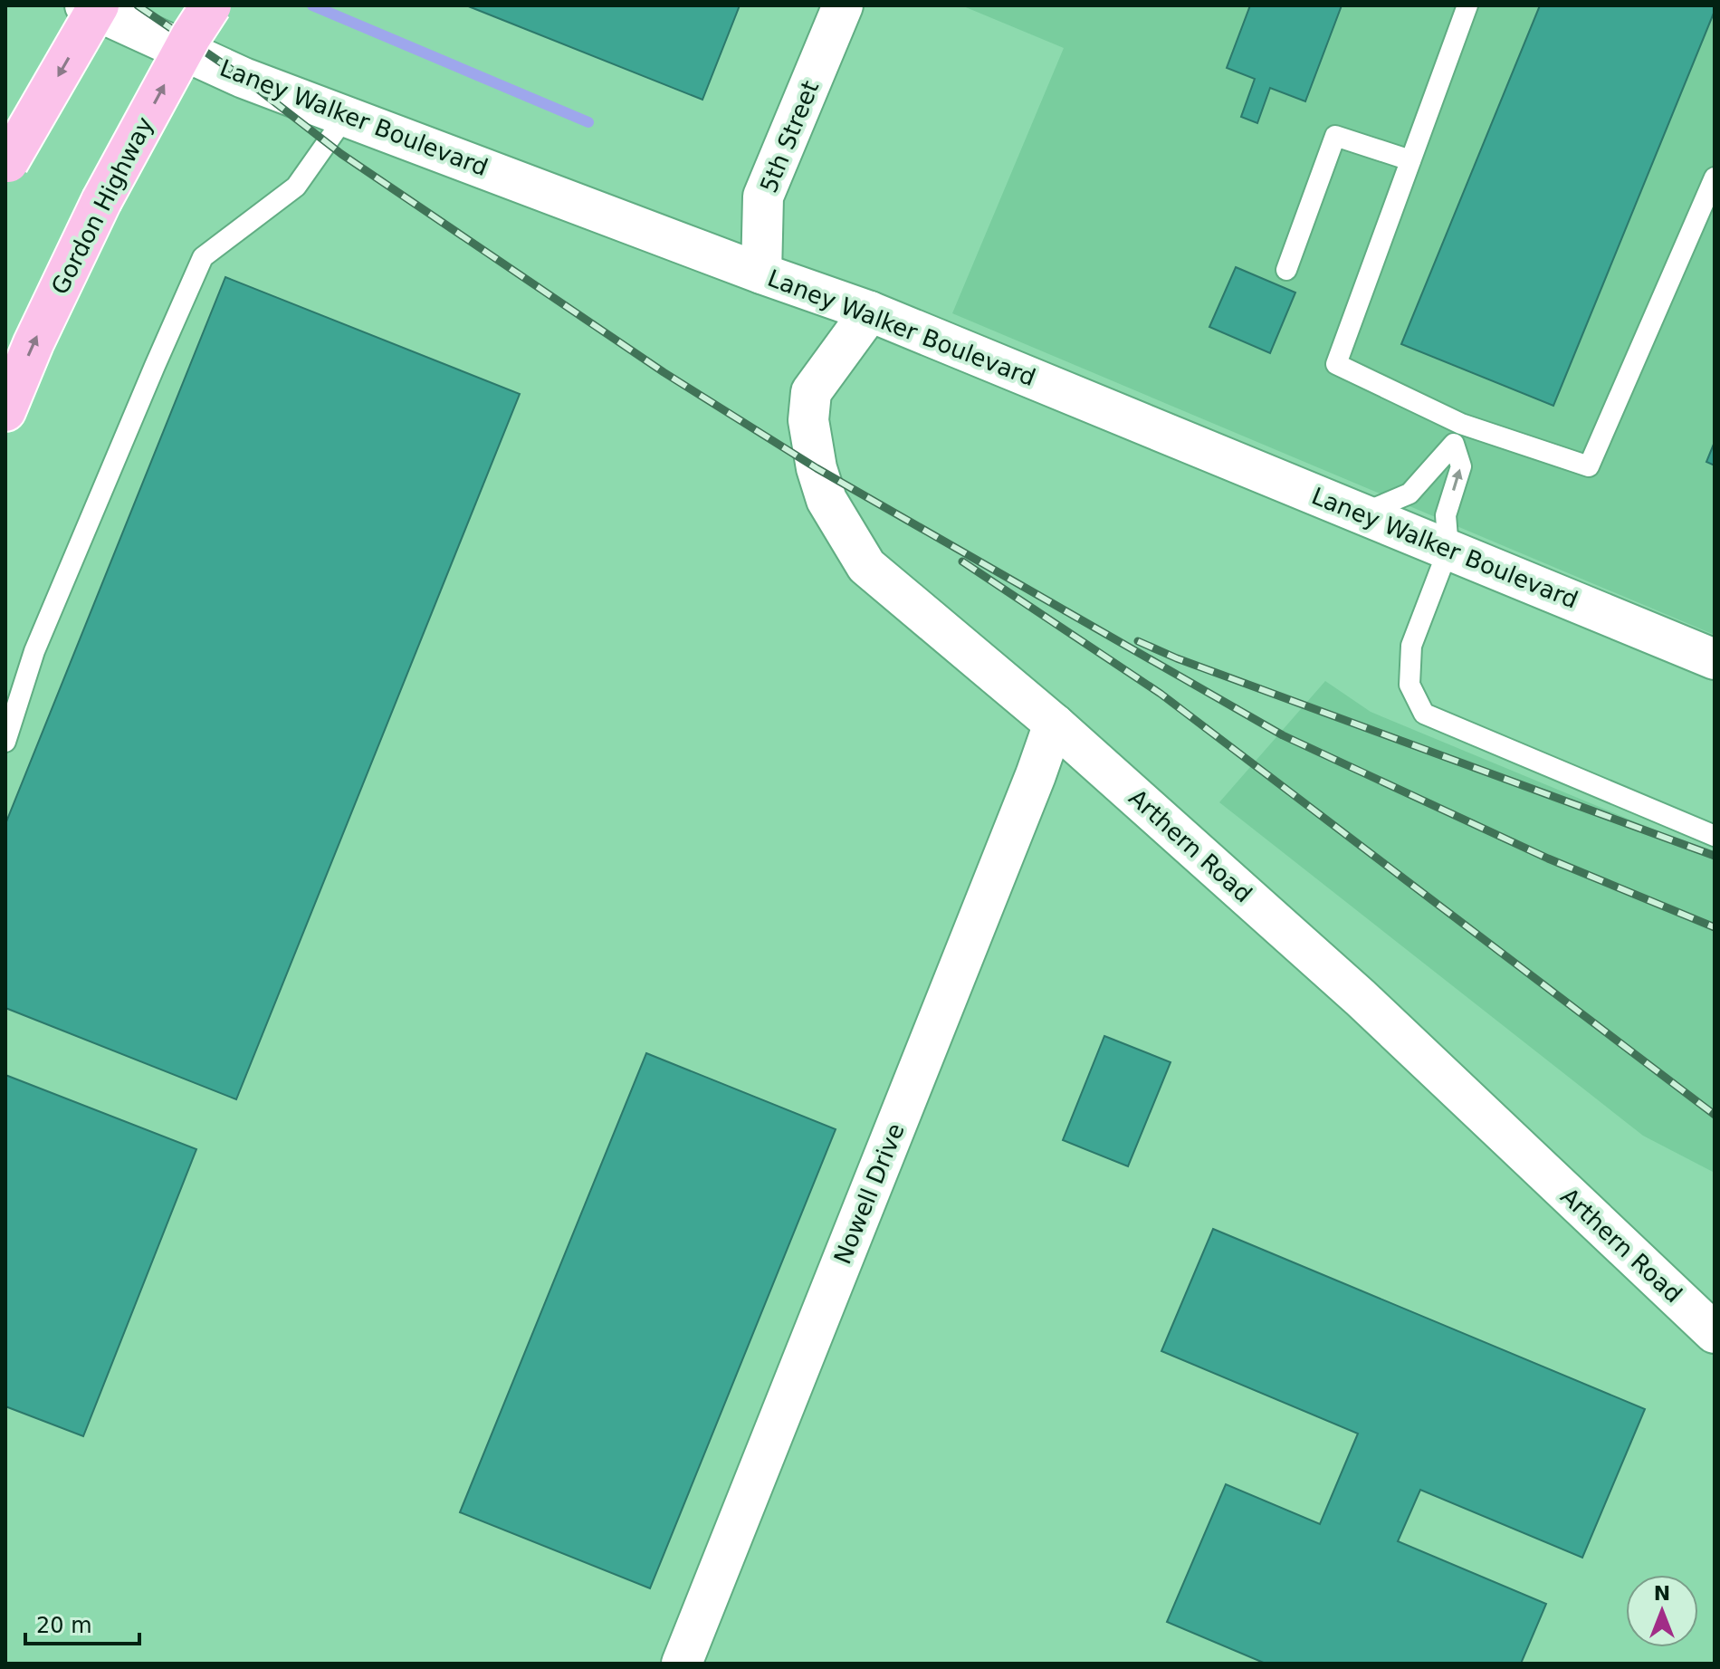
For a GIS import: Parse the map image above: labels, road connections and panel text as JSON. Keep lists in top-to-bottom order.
{
  "streets": {
    "highway": ["Gordon Highway"],
    "street": [
      "Laney Walker Boulevard",
      "5th Street",
      "Arthern Road",
      "Nowell Drive"
    ]
  },
  "crossings": [
    ["Laney Walker Boulevard", "5th Street"],
    ["Laney Walker Boulevard", "Arthern Road"],
    ["Arthern Road", "Nowell Drive"]
  ],
  "scale_bar": "20 m",
  "north": "top"
}
